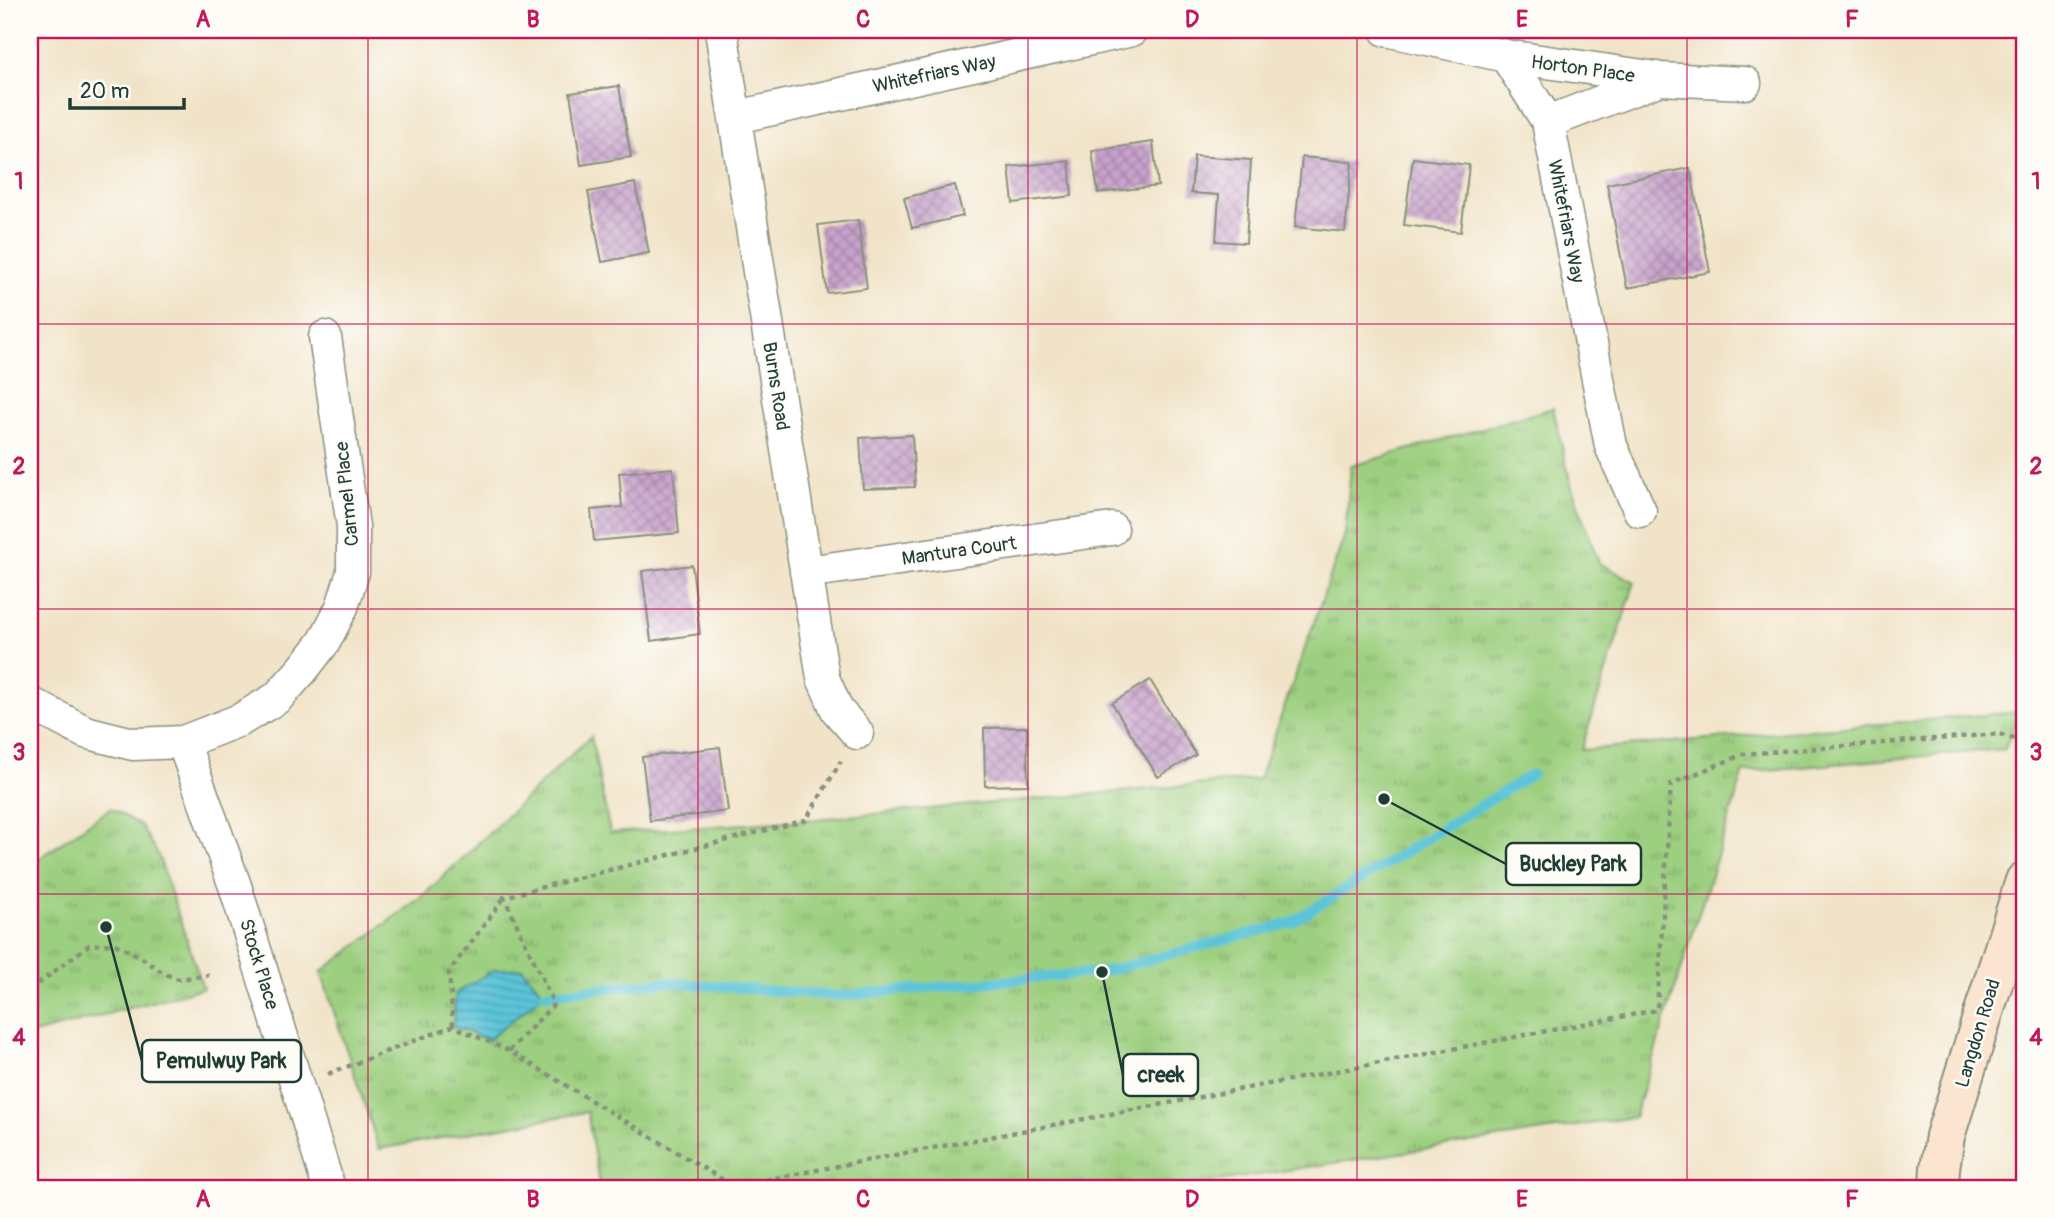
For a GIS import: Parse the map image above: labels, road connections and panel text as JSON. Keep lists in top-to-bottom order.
{
  "streets": {
    "street": [
      "Horton Place",
      "Whitefriars Way",
      "Burns Road",
      "Carmel Place",
      "Mantura Court",
      "Stock Place",
      "Langdon Road"
    ]
  },
  "crossings": [
    ["Horton Place", "Whitefriars Way"],
    ["Whitefriars Way", "Burns Road"],
    ["Burns Road", "Mantura Court"],
    ["Carmel Place", "Stock Place"]
  ],
  "places": ["Buckley Park", "Pemulwuy Park", "creek"],
  "scale_bar": "20 m",
  "grid": {
    "columns": [
      "A",
      "B",
      "C",
      "D",
      "E",
      "F"
    ],
    "rows": [
      "1",
      "2",
      "3",
      "4"
    ]
  }
}
